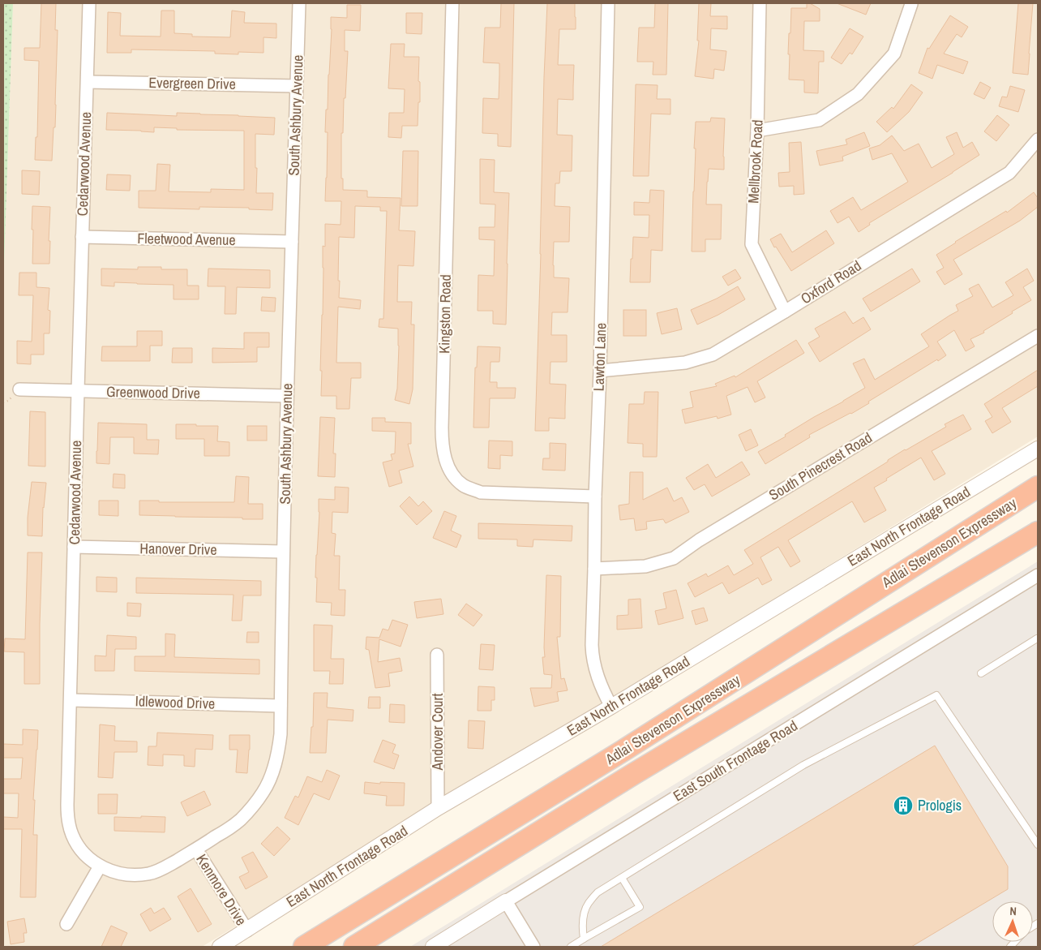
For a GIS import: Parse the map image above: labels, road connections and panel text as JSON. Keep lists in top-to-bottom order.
{
  "streets": {
    "highway": ["Adlai Stevenson Expressway"],
    "street": [
      "Evergreen Drive",
      "South Ashbury Avenue",
      "Mellbrook Road",
      "Cedarwood Avenue",
      "Fleetwood Avenue",
      "Oxford Road",
      "Kingston Road",
      "Lawton Lane",
      "Greenwood Drive",
      "South Pinecrest Road",
      "East North Frontage Road",
      "Hanover Drive",
      "Idlewood Drive",
      "Andover Court",
      "East South Frontage Road",
      "Kenmore Drive"
    ]
  },
  "crossings": [
    ["Evergreen Drive", "South Ashbury Avenue"],
    ["Evergreen Drive", "Cedarwood Avenue"],
    ["South Ashbury Avenue", "Cedarwood Avenue"],
    ["South Ashbury Avenue", "Fleetwood Avenue"],
    ["South Ashbury Avenue", "Greenwood Drive"],
    ["South Ashbury Avenue", "Hanover Drive"],
    ["South Ashbury Avenue", "Idlewood Drive"],
    ["South Ashbury Avenue", "Kenmore Drive"],
    ["Mellbrook Road", "Oxford Road"],
    ["Cedarwood Avenue", "Fleetwood Avenue"],
    ["Cedarwood Avenue", "Greenwood Drive"],
    ["Cedarwood Avenue", "Hanover Drive"],
    ["Cedarwood Avenue", "Idlewood Drive"],
    ["Cedarwood Avenue", "Kenmore Drive"],
    ["Oxford Road", "Lawton Lane"],
    ["Kingston Road", "Lawton Lane"],
    ["Lawton Lane", "South Pinecrest Road"],
    ["Lawton Lane", "East North Frontage Road"],
    ["East North Frontage Road", "Andover Court"],
    ["East North Frontage Road", "Kenmore Drive"]
  ],
  "places": {
    "building": ["Prologis"]
  },
  "north": "top"
}
